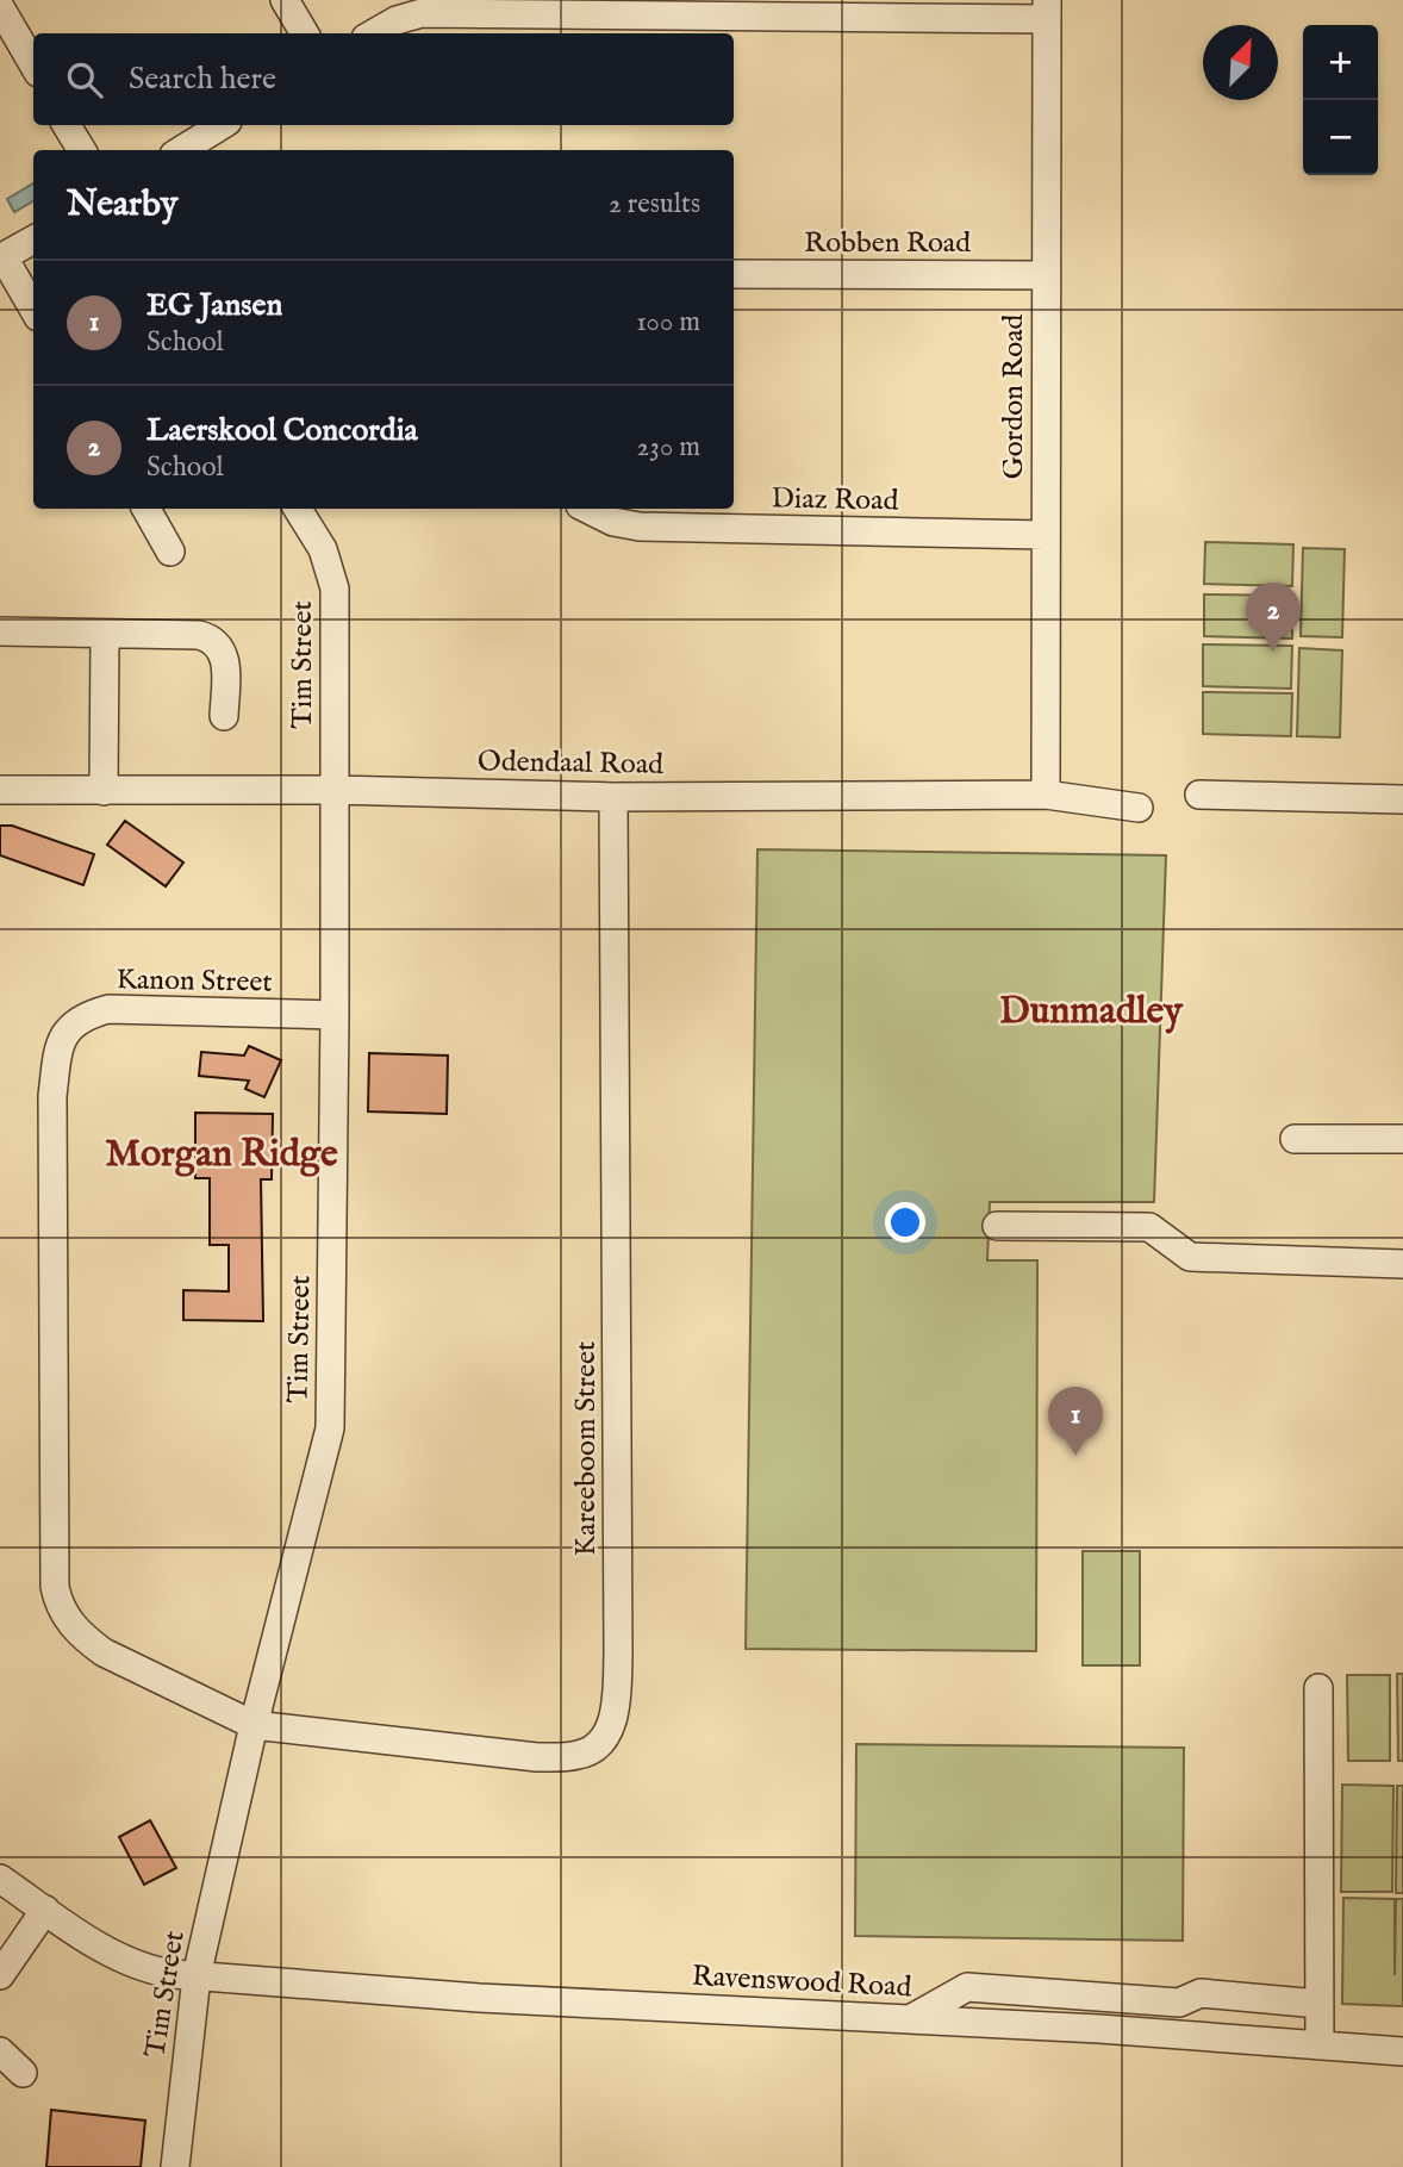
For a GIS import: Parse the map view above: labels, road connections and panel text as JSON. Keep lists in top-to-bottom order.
{
  "streets": {
    "street": [
      "Robben Road",
      "Gordon Road",
      "Diaz Road",
      "Tim Street",
      "Odendaal Road",
      "Kanon Street",
      "Kareeboom Street",
      "Ravenswood Road"
    ]
  },
  "crossings": [
    ["Robben Road", "Gordon Road"],
    ["Gordon Road", "Diaz Road"],
    ["Gordon Road", "Odendaal Road"],
    ["Tim Street", "Odendaal Road"],
    ["Tim Street", "Kanon Street"],
    ["Tim Street", "Kareeboom Street"],
    ["Tim Street", "Ravenswood Road"],
    ["Odendaal Road", "Kareeboom Street"],
    ["Kanon Street", "Kareeboom Street"]
  ],
  "districts": ["Dunmadley", "Morgan Ridge"],
  "north": "top right",
  "page": {
    "map_buttons": ["+", "−"],
    "search": "Search here",
    "heading": ["Nearby", "2 results"],
    "list": [
      {
        "mark": "1",
        "name": "EG Jansen",
        "note": "School",
        "value": "100 m"
      },
      {
        "mark": "2",
        "name": "Laerskool Concordia",
        "note": "School",
        "value": "230 m"
      }
    ],
    "pins": ["2", "1"]
  }
}
